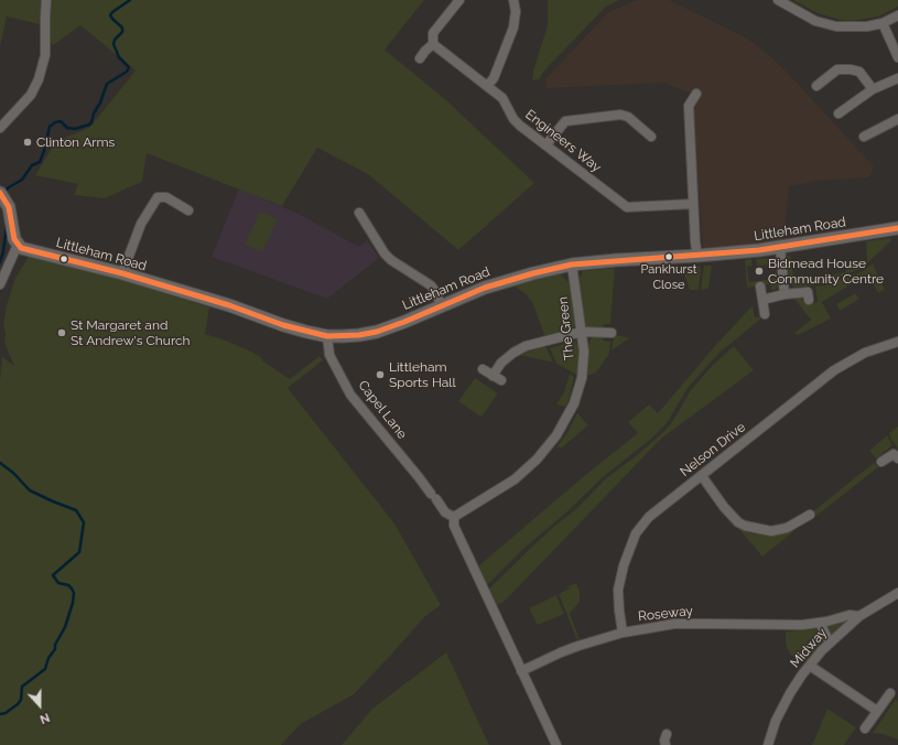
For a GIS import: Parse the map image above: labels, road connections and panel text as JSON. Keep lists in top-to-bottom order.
{
  "streets": {
    "street": [
      "Engineers Way",
      "Littleham Road",
      "The Green",
      "Capel Lane",
      "Nelson Drive",
      "Roseway",
      "Midway"
    ]
  },
  "crossings": [
    ["Littleham Road", "The Green"],
    ["Littleham Road", "Capel Lane"],
    ["The Green", "Capel Lane"],
    ["Nelson Drive", "Roseway"],
    ["Roseway", "Midway"]
  ],
  "places": [
    "Clinton Arms",
    "Pankhurst Close",
    "Bidmead House Community Centre",
    "St Margaret and St Andrew's Church",
    "Littleham Sports Hall"
  ],
  "north": "bottom"
}
